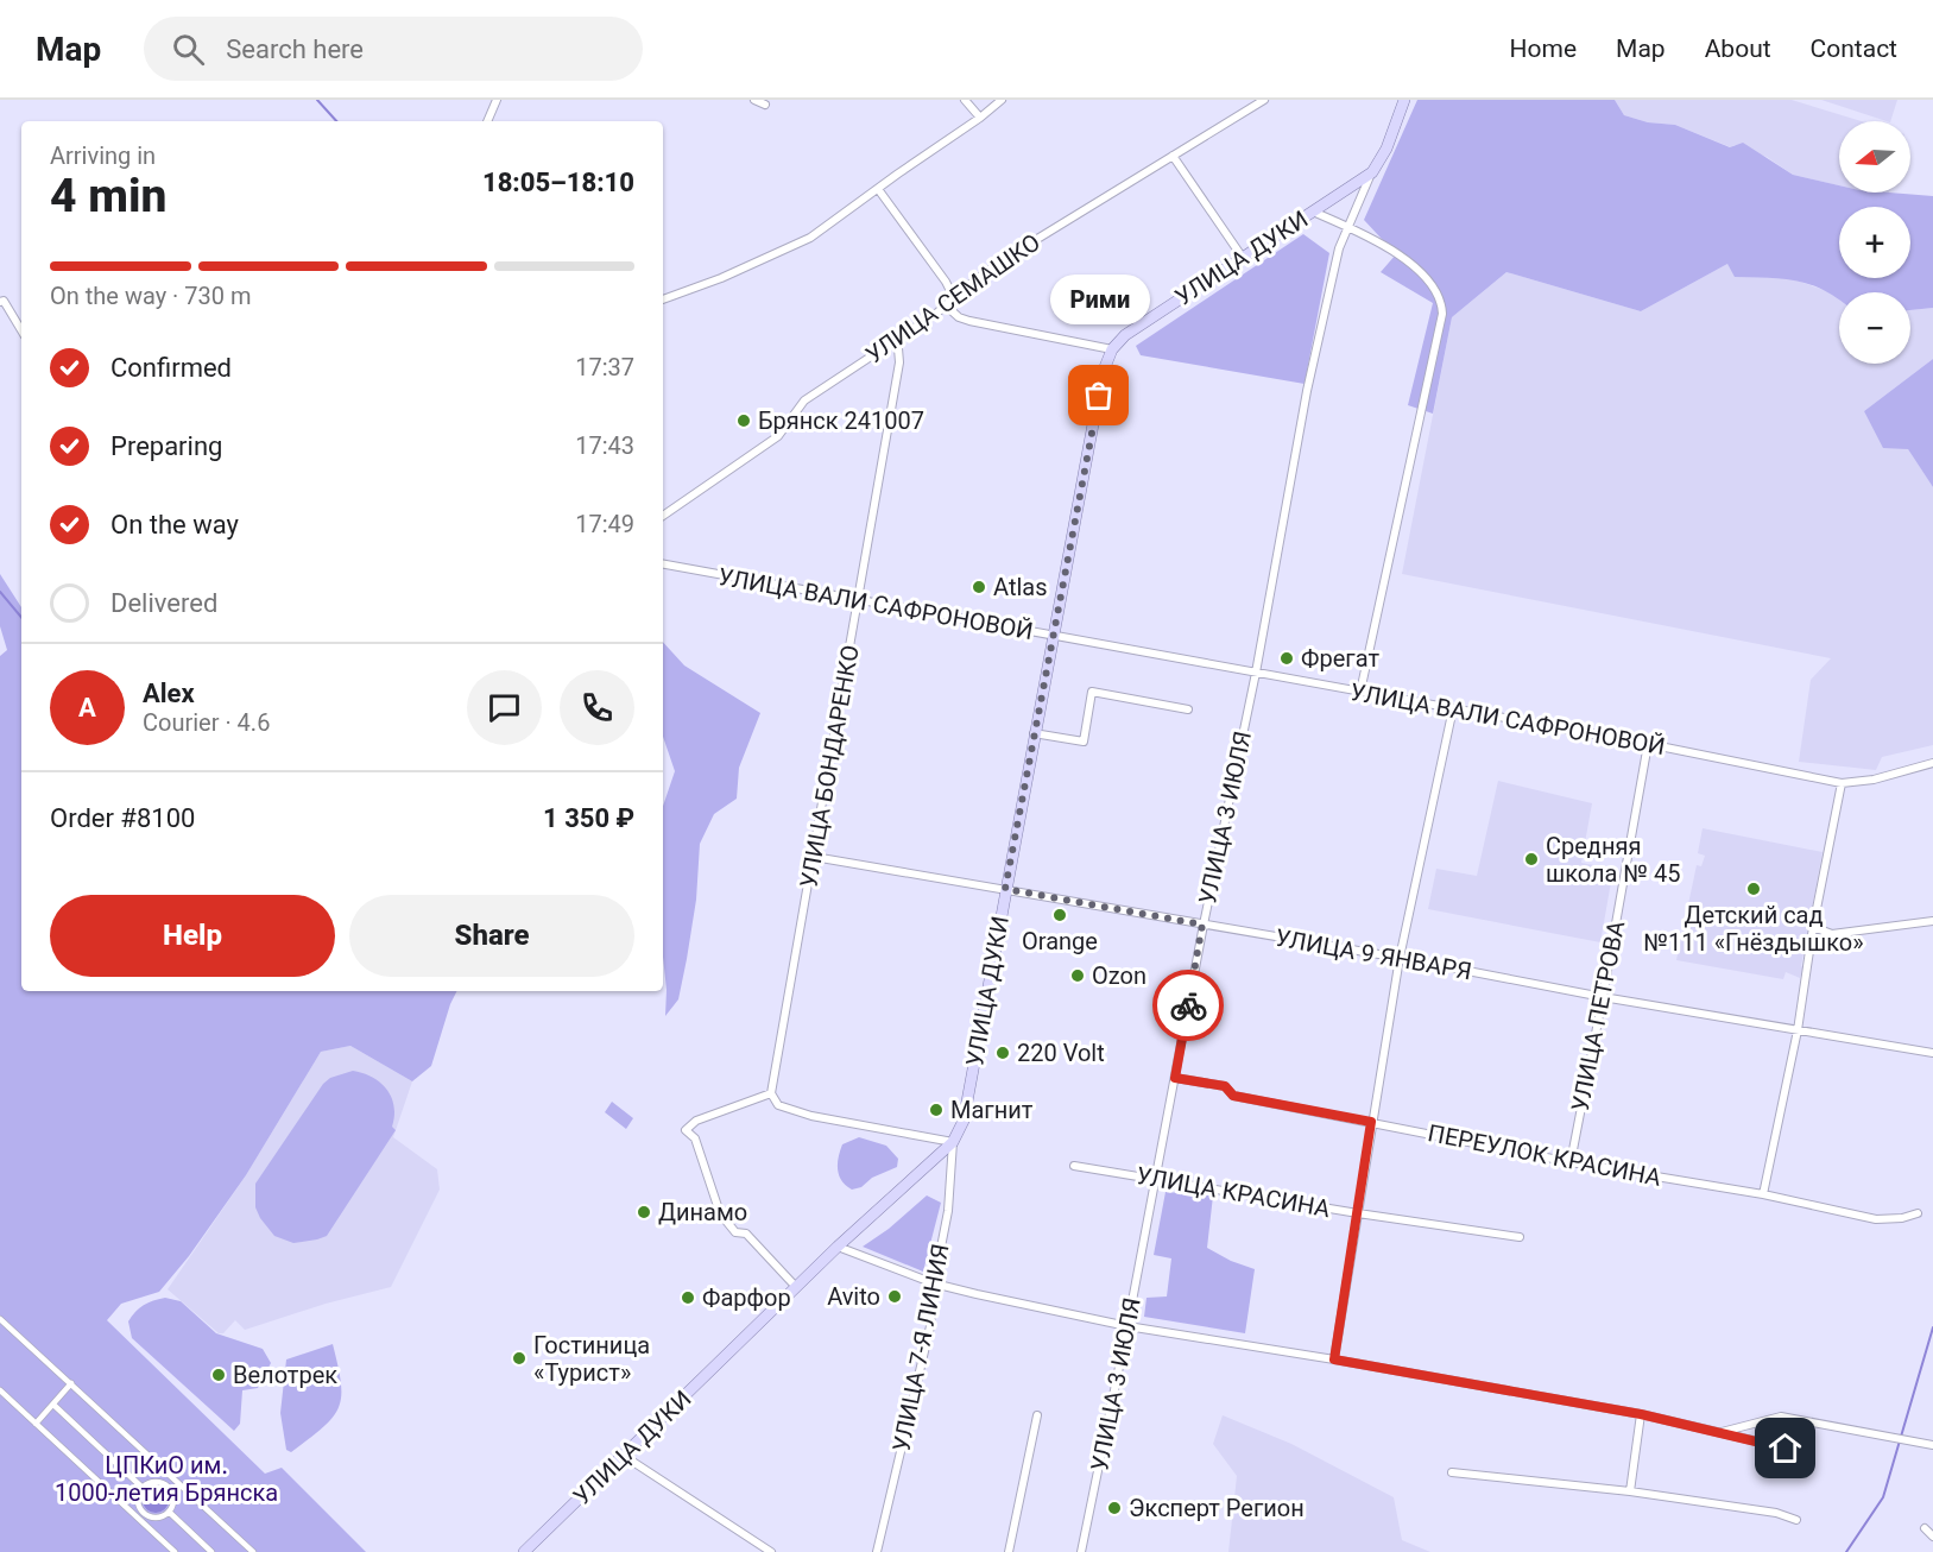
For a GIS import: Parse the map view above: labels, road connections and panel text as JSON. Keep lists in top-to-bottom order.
{
  "streets": {
    "main road": ["УЛИЦА ДУКИ"],
    "street": [
      "УЛИЦА СЕМАШКО",
      "УЛИЦА ВАЛИ САФРОНОВОЙ",
      "УЛИЦА БОНДАРЕНКО",
      "УЛИЦА 3 ИЮЛЯ",
      "УЛИЦА 9 ЯНВАРЯ",
      "УЛИЦА ПЕТРОВА",
      "ПЕРЕУЛОК КРАСИНА",
      "УЛИЦА КРАСИНА",
      "УЛИЦА 7-Я ЛИНИЯ"
    ]
  },
  "crossings": [
    ["УЛИЦА ДУКИ", "УЛИЦА ВАЛИ САФРОНОВОЙ"],
    ["УЛИЦА ДУКИ", "УЛИЦА 3 ИЮЛЯ"],
    ["УЛИЦА ДУКИ", "УЛИЦА 9 ЯНВАРЯ"],
    ["УЛИЦА ДУКИ", "УЛИЦА 7-Я ЛИНИЯ"],
    ["УЛИЦА СЕМАШКО", "УЛИЦА БОНДАРЕНКО"],
    ["УЛИЦА ВАЛИ САФРОНОВОЙ", "УЛИЦА БОНДАРЕНКО"],
    ["УЛИЦА ВАЛИ САФРОНОВОЙ", "УЛИЦА 3 ИЮЛЯ"],
    ["УЛИЦА ВАЛИ САФРОНОВОЙ", "УЛИЦА ПЕТРОВА"],
    ["УЛИЦА БОНДАРЕНКО", "УЛИЦА 9 ЯНВАРЯ"],
    ["УЛИЦА 3 ИЮЛЯ", "УЛИЦА 9 ЯНВАРЯ"],
    ["УЛИЦА 3 ИЮЛЯ", "ПЕРЕУЛОК КРАСИНА"],
    ["УЛИЦА 3 ИЮЛЯ", "УЛИЦА КРАСИНА"],
    ["УЛИЦА 9 ЯНВАРЯ", "УЛИЦА ПЕТРОВА"],
    ["УЛИЦА ПЕТРОВА", "ПЕРЕУЛОК КРАСИНА"]
  ],
  "parks": ["ЦПКиО им. 1000-летия Брянска"],
  "places": [
    "Рими",
    "Брянск 241007",
    "Atlas",
    "Фрегат",
    "Средняя школа № 45",
    "Детский сад №111 «Гнёздышко»",
    "Orange",
    "Ozon",
    "220 Volt",
    "Магнит",
    "Динамо",
    "Avito",
    "Фарфор",
    "Гостиница «Турист»",
    "Велотрек",
    "Эксперт Регион"
  ],
  "north": "left",
  "page": {
    "header": "Map",
    "search": "Search here",
    "nav": [
      "Home",
      "Map",
      "About",
      "Contact"
    ],
    "map_buttons": ["+", "−"],
    "heading": ["4 min", "Arriving in", "18:05–18:10"],
    "panel": [
      "Alex",
      "Courier · 4.6",
      "Order #8100",
      "1 350 ₽"
    ],
    "bar": "On the way · 730 m",
    "bubble": "Рими",
    "list": [
      ["Confirmed", "17:37"],
      ["Preparing", "17:43"],
      ["On the way", "17:49"],
      "Delivered"
    ],
    "round": "A",
    "buttons": ["Help", "Share"]
  }
}
